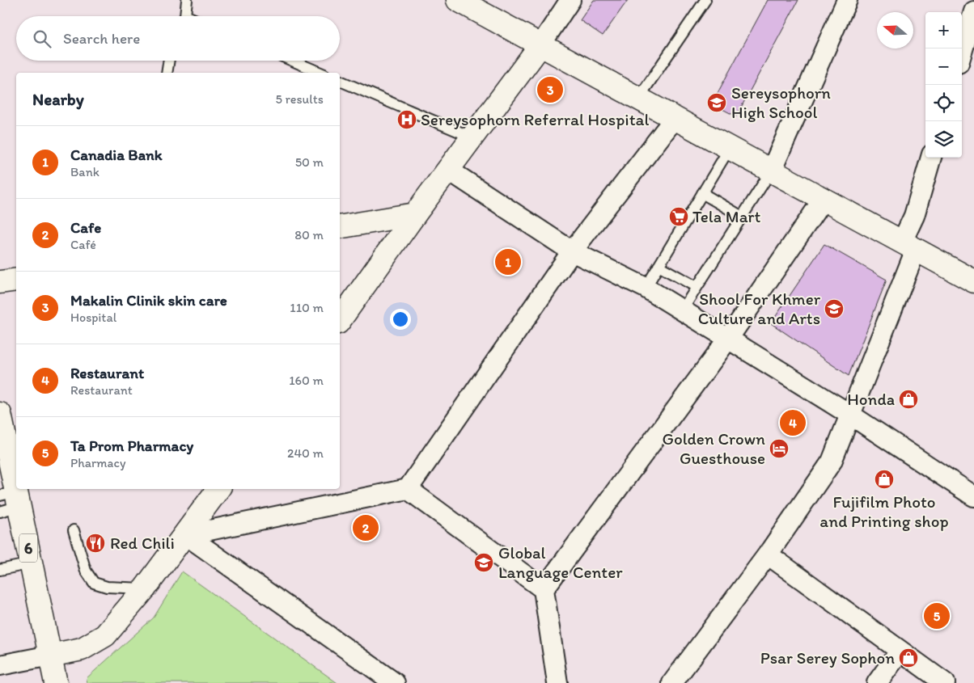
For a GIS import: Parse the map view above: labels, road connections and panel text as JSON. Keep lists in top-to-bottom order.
{
  "streets": {
    "main road": ["6"]
  },
  "places": {
    "school or university": ["Sereysophorn High School", "Shool For Khmer Culture and Arts", "Global Language Center"],
    "hospital": ["Sereysophorn Referral Hospital"],
    "supermarket": ["Tela Mart"],
    "shop": ["Honda", "Fujifilm Photo and Printing shop", "Psar Serey Sophon"],
    "hotel": ["Golden Crown Guesthouse"],
    "restaurant": ["Red Chili"]
  },
  "north": "left",
  "page": {
    "map_buttons": ["+", "−"],
    "search": "Search here",
    "heading": ["Nearby", "5 results"],
    "pins": [
      "3",
      "1",
      "4",
      "2",
      "5"
    ],
    "list": [
      {
        "mark": "1",
        "name": "Canadia Bank",
        "note": "Bank",
        "value": "50 m"
      },
      {
        "mark": "2",
        "name": "Cafe",
        "note": "Café",
        "value": "80 m"
      },
      {
        "mark": "3",
        "name": "Makalin Clinik skin care",
        "note": "Hospital",
        "value": "110 m"
      },
      {
        "mark": "4",
        "name": "Restaurant",
        "note": "Restaurant",
        "value": "160 m"
      },
      {
        "mark": "5",
        "name": "Ta Prom Pharmacy",
        "note": "Pharmacy",
        "value": "240 m"
      }
    ]
  }
}
